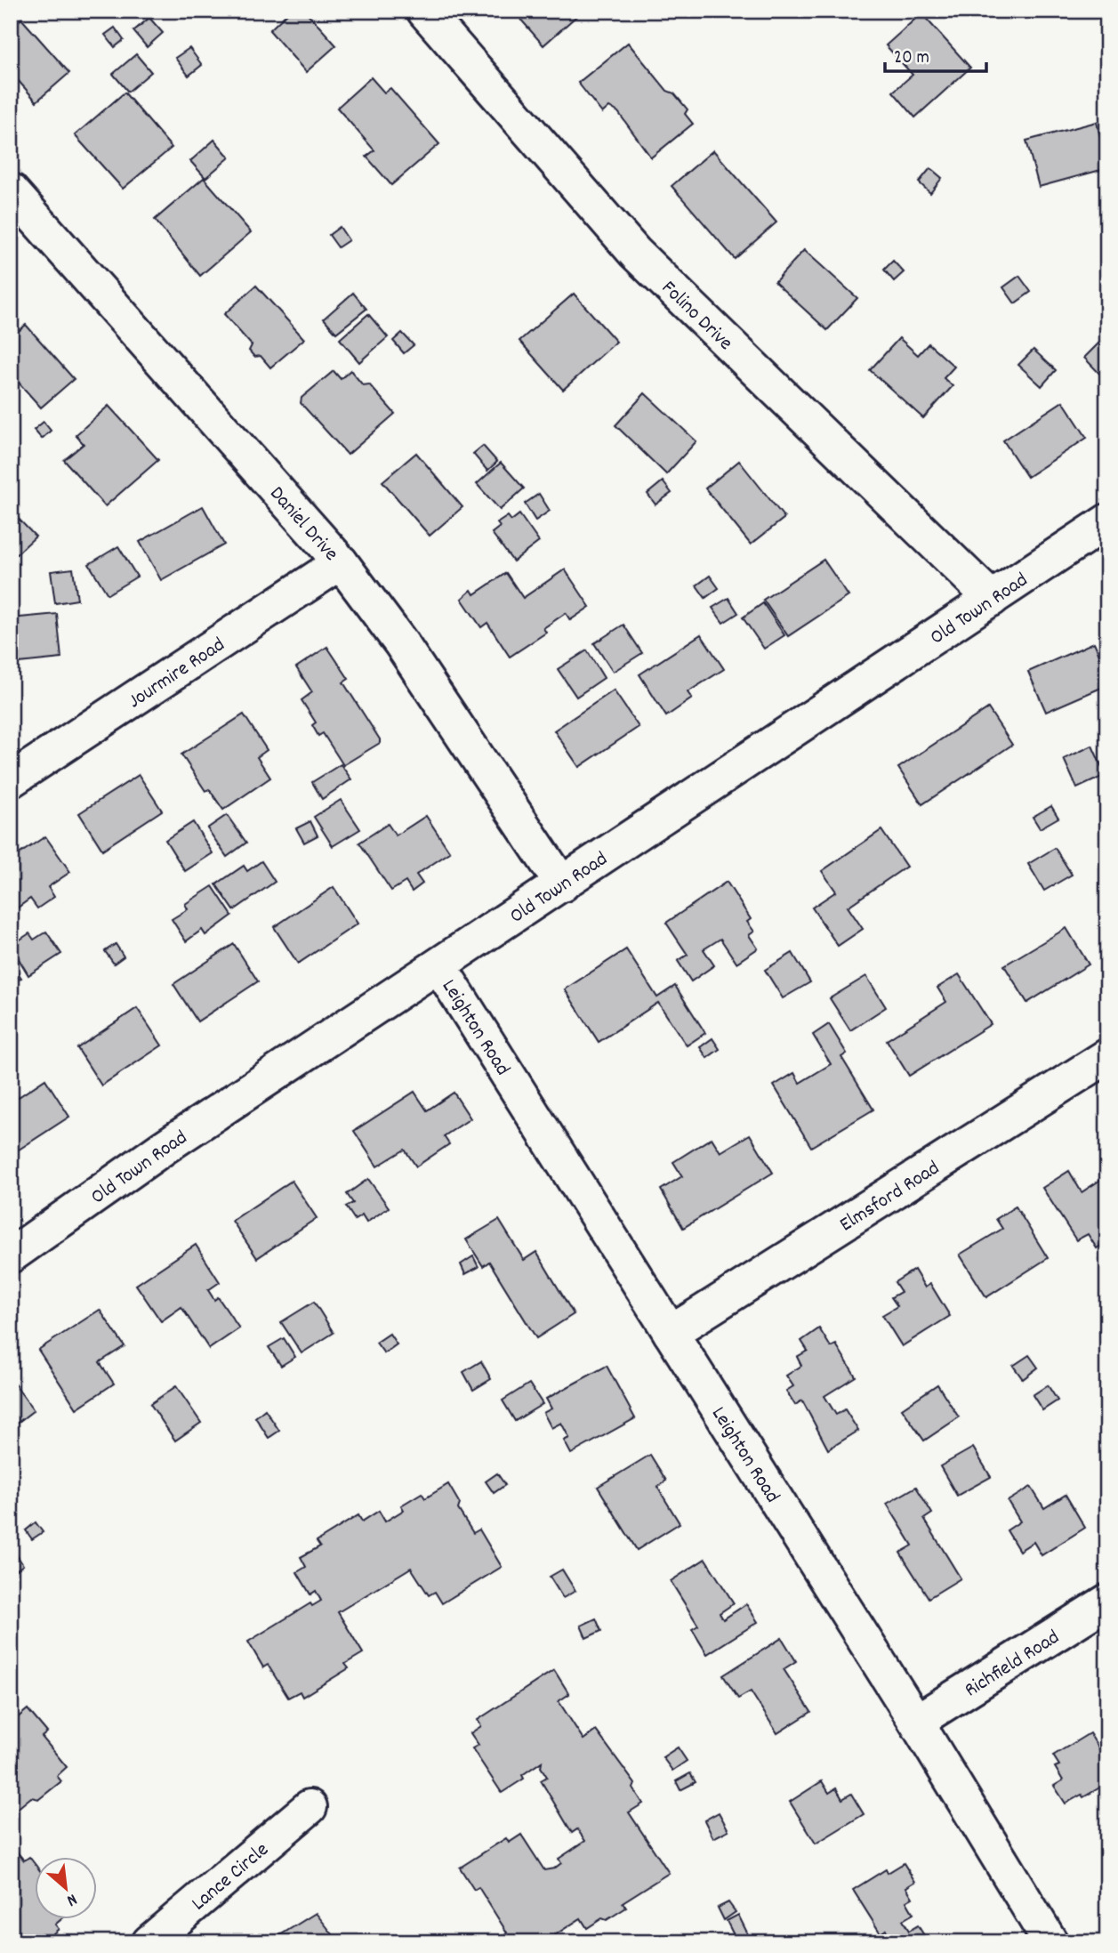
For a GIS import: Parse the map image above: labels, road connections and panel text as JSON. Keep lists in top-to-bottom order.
{
  "streets": {
    "street": [
      "Folino Drive",
      "Daniel Drive",
      "Old Town Road",
      "Jourmire Road",
      "Leighton Road",
      "Elmsford Road",
      "Richfield Road",
      "Lance Circle"
    ]
  },
  "crossings": [
    ["Folino Drive", "Old Town Road"],
    ["Daniel Drive", "Old Town Road"],
    ["Daniel Drive", "Jourmire Road"],
    ["Old Town Road", "Leighton Road"],
    ["Leighton Road", "Elmsford Road"],
    ["Leighton Road", "Richfield Road"]
  ],
  "scale_bar": "20 m",
  "north": "bottom right"
}
